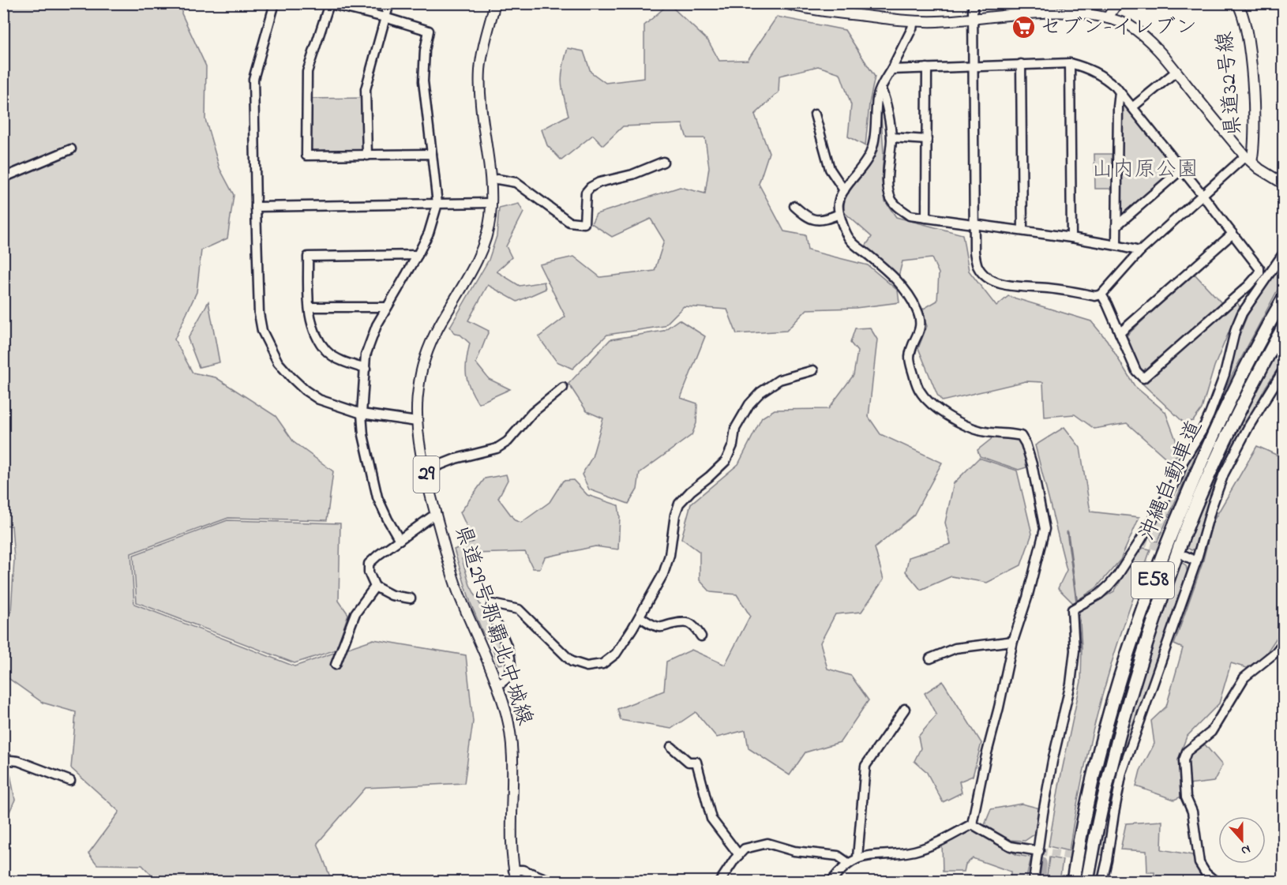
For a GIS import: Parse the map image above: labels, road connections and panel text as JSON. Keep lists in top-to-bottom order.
{
  "streets": {
    "highway": ["沖縄自動車道", "E58"],
    "main road": ["県道32号線", "29", "県道29号那覇北中城線"]
  },
  "parks": ["山内原公園"],
  "places": {
    "supermarket": ["セブン-イレブン"]
  },
  "north": "bottom"
}
